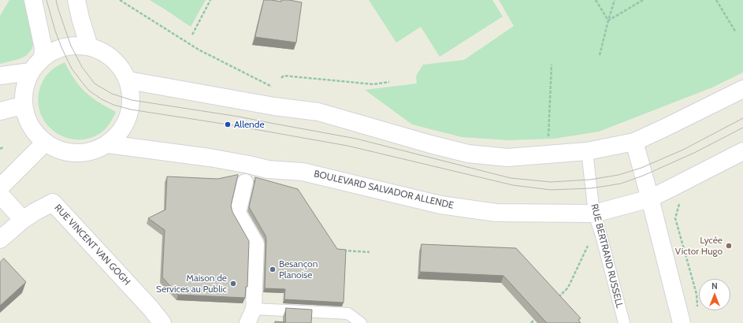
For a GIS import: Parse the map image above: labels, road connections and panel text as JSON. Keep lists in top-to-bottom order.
{
  "streets": {
    "street": ["BOULEVARD SALVADOR ALLENDE", "RUE VINCENT VAN GOGH"],
    "lane": ["RUE BERTRAND RUSSELL"]
  },
  "crossings": [
    ["BOULEVARD SALVADOR ALLENDE", "RUE BERTRAND RUSSELL"]
  ],
  "places": [
    "Allende",
    "Lycée Victor Hugo",
    "Besançon Planoise",
    "Maison de Services au Public"
  ],
  "north": "top"
}
